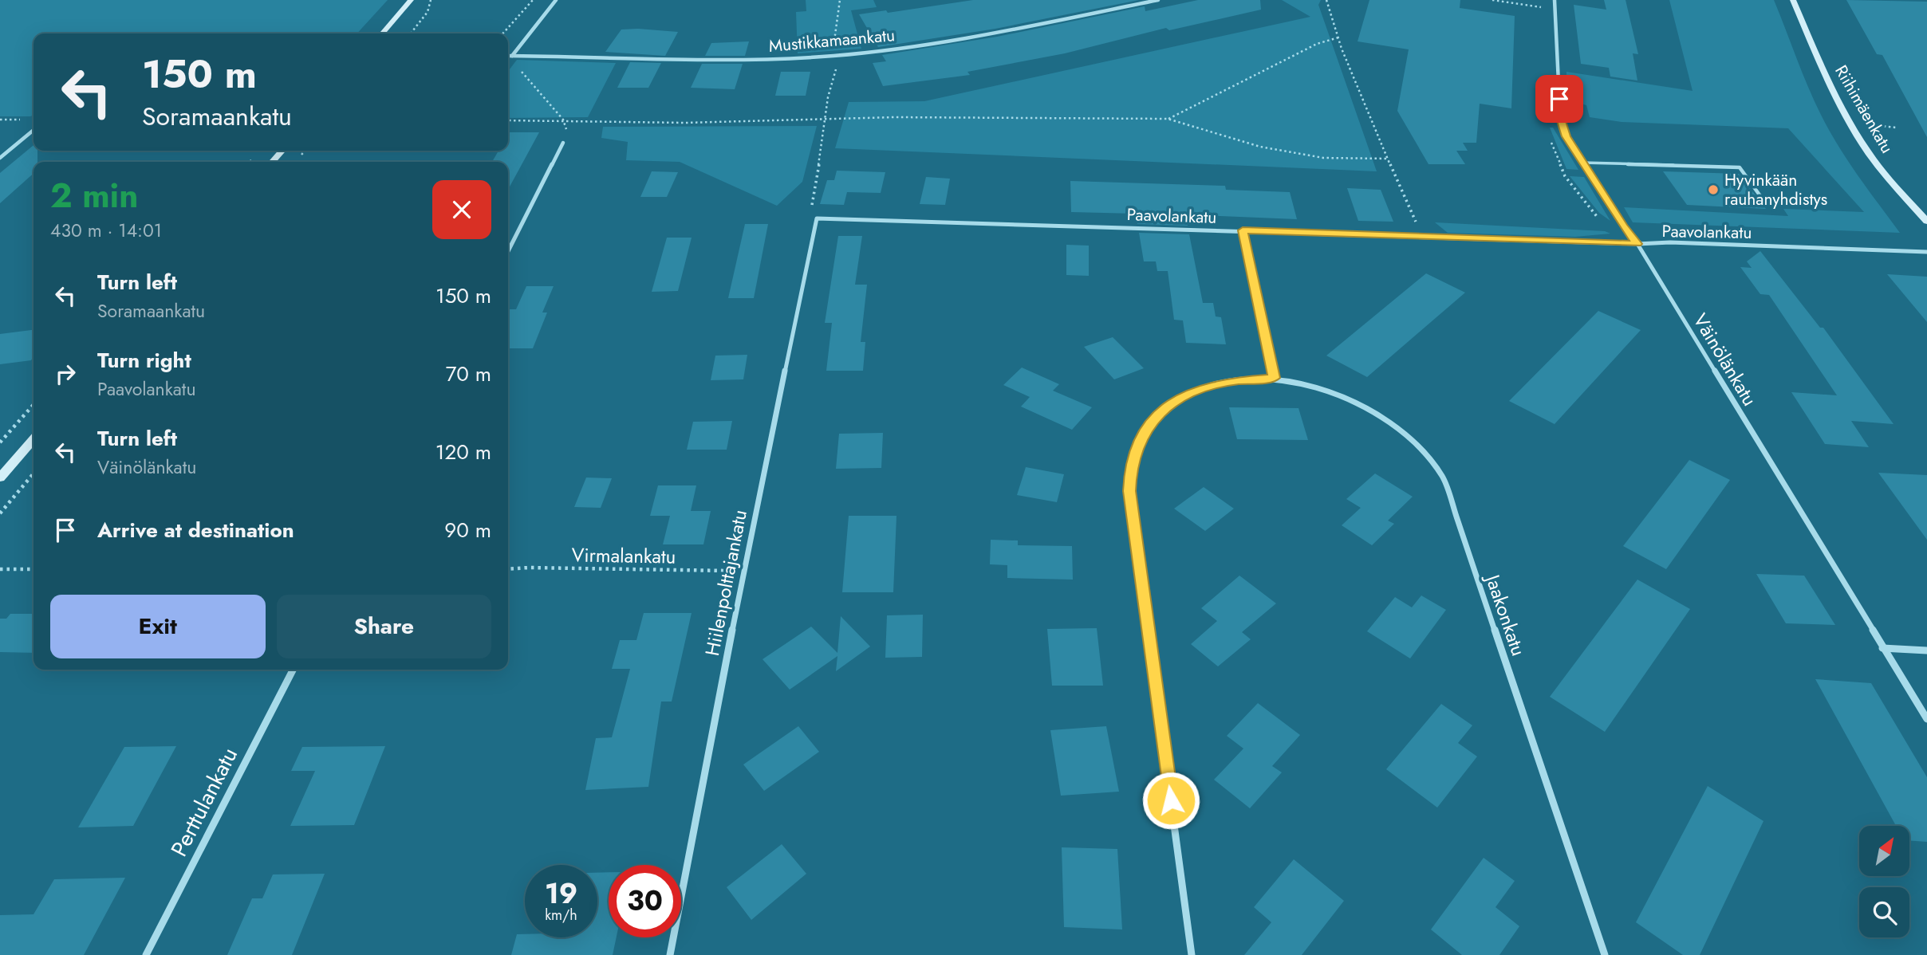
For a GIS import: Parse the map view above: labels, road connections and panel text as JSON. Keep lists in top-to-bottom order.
{
  "streets": {
    "street": [
      "Mustikkamaankatu",
      "Riihimäenkatu",
      "Paavolankatu",
      "Väinölänkatu",
      "Hiilenpolttajankatu",
      "Jaakonkatu",
      "Perttulankatu"
    ],
    "path": ["Virmalankatu"]
  },
  "crossings": [
    ["Paavolankatu", "Väinölänkatu"],
    ["Paavolankatu", "Hiilenpolttajankatu"],
    ["Virmalankatu", "Hiilenpolttajankatu"]
  ],
  "places": ["Hyvinkään rauhanyhdistys"],
  "north": "top right",
  "page": {
    "turn": ["150 m", "Soramaankatu"],
    "heading": ["2 min", "430 m · 14:01"],
    "list": [
      {
        "name": "Turn left",
        "note": "Soramaankatu",
        "value": "150 m"
      },
      {
        "name": "Turn right",
        "note": "Paavolankatu",
        "value": "70 m"
      },
      {
        "name": "Turn left",
        "note": "Väinölänkatu",
        "value": "120 m"
      },
      {
        "name": "Arrive at destination",
        "value": "90 m"
      }
    ],
    "buttons": ["Exit", "Share"],
    "speed": "19 km/h",
    "limit": "30"
  }
}
